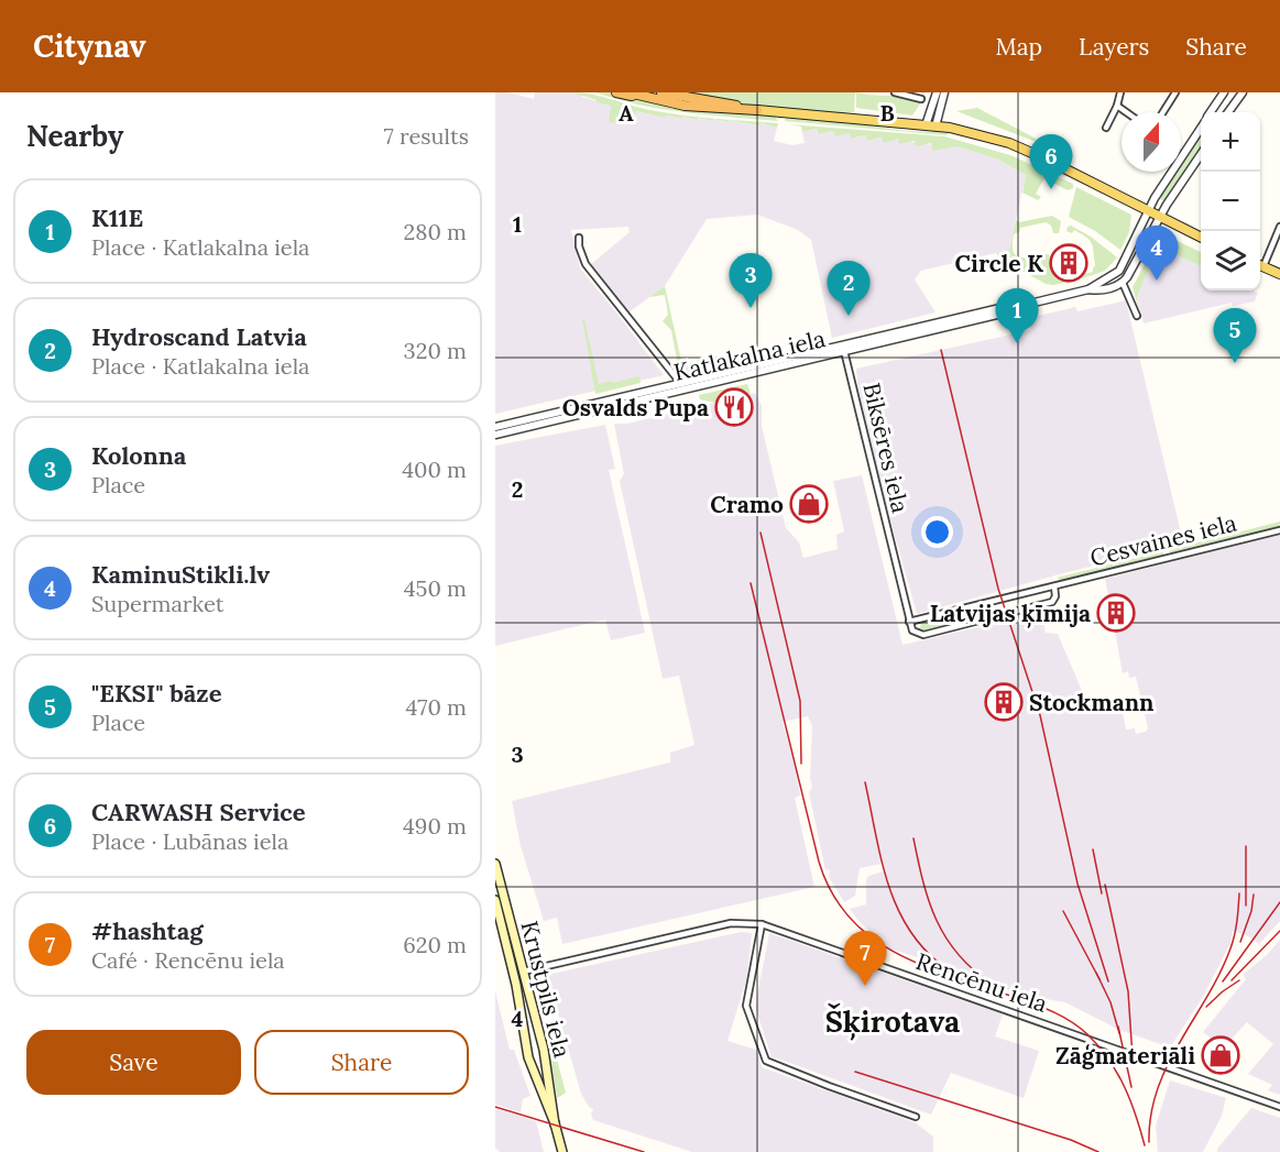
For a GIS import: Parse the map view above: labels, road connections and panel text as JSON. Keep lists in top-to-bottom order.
{
  "streets": {
    "main road": ["Krustpils iela"],
    "street": [
      "Katlakalna iela",
      "Biksēres iela",
      "Cesvaines iela",
      "Rencēnu iela"
    ]
  },
  "crossings": [
    ["Katlakalna iela", "Biksēres iela"],
    ["Biksēres iela", "Cesvaines iela"],
    ["Rencēnu iela", "Krustpils iela"]
  ],
  "districts": ["Šķirotava"],
  "places": {
    "building": ["Circle K", "Latvijas ķīmija", "Stockmann"],
    "restaurant": ["Osvalds Pupa"],
    "shop": ["Cramo", "Zāģmateriāli"]
  },
  "north": "top",
  "page": {
    "header": "Citynav",
    "nav": ["Map", "Layers", "Share"],
    "heading": ["Nearby", "7 results"],
    "map_buttons": ["+", "−"],
    "pins": [
      "6",
      "4",
      "3",
      "2",
      "1",
      "5",
      "7"
    ],
    "list": [
      {
        "mark": "1",
        "name": "K11E",
        "note": "Place · Katlakalna iela",
        "value": "280 m"
      },
      {
        "mark": "2",
        "name": "Hydroscand Latvia",
        "note": "Place · Katlakalna iela",
        "value": "320 m"
      },
      {
        "mark": "3",
        "name": "Kolonna",
        "note": "Place",
        "value": "400 m"
      },
      {
        "mark": "4",
        "name": "KaminuStikli.lv",
        "note": "Supermarket",
        "value": "450 m"
      },
      {
        "mark": "5",
        "name": "\"EKSI\" bāze",
        "note": "Place",
        "value": "470 m"
      },
      {
        "mark": "6",
        "name": "CARWASH Service",
        "note": "Place · Lubānas iela",
        "value": "490 m"
      },
      {
        "mark": "7",
        "name": "#hashtag",
        "note": "Café · Rencēnu iela",
        "value": "620 m"
      }
    ],
    "buttons": ["Save", "Share"]
  },
  "grid": {
    "columns": ["A", "B"],
    "rows": [
      "1",
      "2",
      "3",
      "4"
    ]
  }
}
